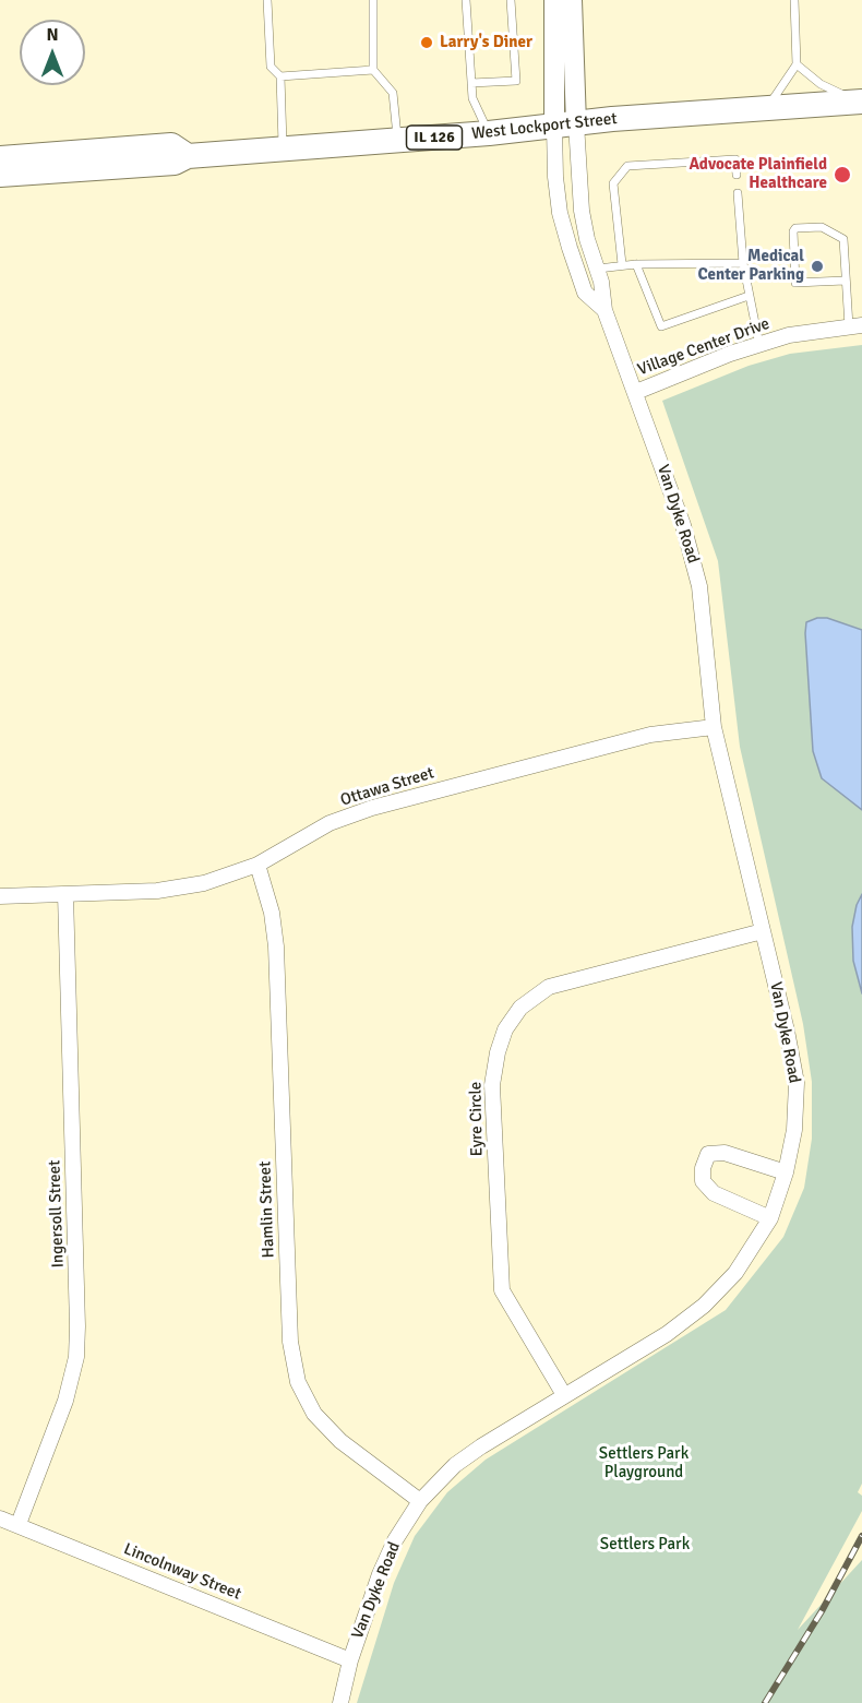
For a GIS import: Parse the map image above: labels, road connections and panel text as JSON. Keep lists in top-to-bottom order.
{
  "streets": {
    "main road": ["West Lockport Street", "IL 126"],
    "street": [
      "Village Center Drive",
      "Van Dyke Road",
      "Ottawa Street",
      "Eyre Circle",
      "Hamlin Street",
      "Ingersoll Street",
      "Lincolnway Street"
    ]
  },
  "crossings": [
    ["West Lockport Street", "Van Dyke Road"],
    ["Village Center Drive", "Van Dyke Road"],
    ["Van Dyke Road", "Ottawa Street"],
    ["Van Dyke Road", "Eyre Circle"],
    ["Van Dyke Road", "Hamlin Street"],
    ["Van Dyke Road", "Lincolnway Street"],
    ["Ottawa Street", "Hamlin Street"],
    ["Ottawa Street", "Ingersoll Street"],
    ["Ingersoll Street", "Lincolnway Street"]
  ],
  "parks": ["Settlers Park Playground", "Settlers Park"],
  "places": ["Larry's Diner", "Advocate Plainfield Healthcare", "Medical Center Parking"],
  "north": "top"
}
